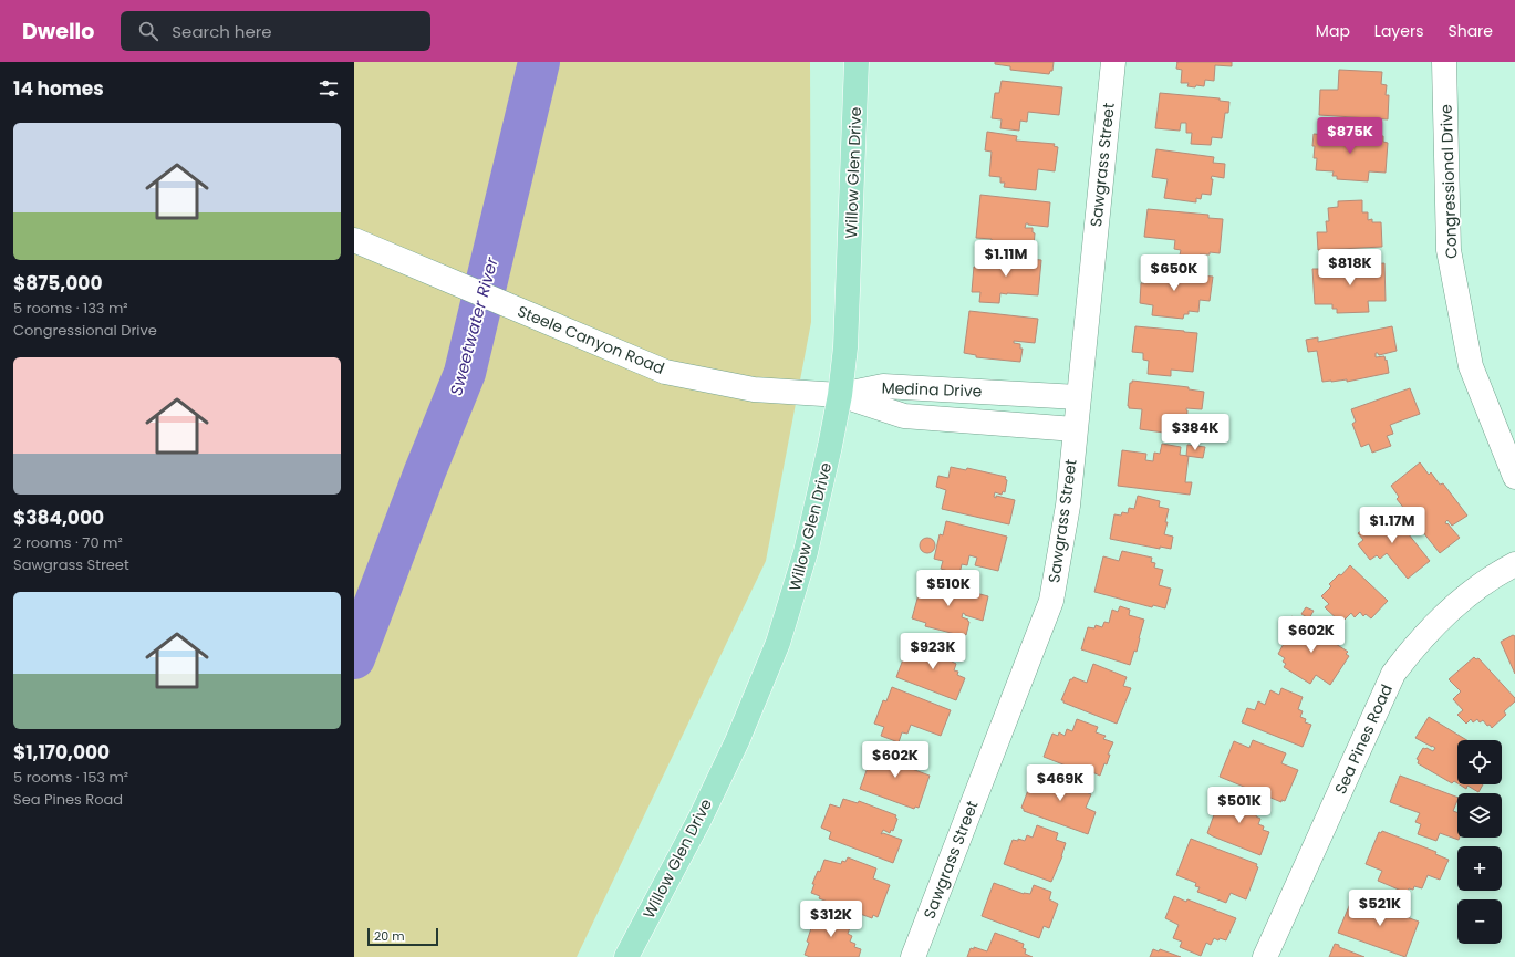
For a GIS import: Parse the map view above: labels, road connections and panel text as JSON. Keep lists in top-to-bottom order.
{
  "streets": {
    "main road": ["Willow Glen Drive"],
    "street": [
      "Sawgrass Street",
      "Congressional Drive",
      "Steele Canyon Road",
      "Medina Drive",
      "Sea Pines Road"
    ]
  },
  "crossings": [
    ["Sawgrass Street", "Medina Drive"],
    ["Willow Glen Drive", "Steele Canyon Road"],
    ["Willow Glen Drive", "Medina Drive"],
    ["Steele Canyon Road", "Medina Drive"]
  ],
  "water": ["Sweetwater River"],
  "scale_bar": "20 m",
  "page": {
    "header": "Dwello",
    "search": "Search here",
    "nav": ["Map", "Layers", "Share"],
    "heading": "14 homes",
    "list": [
      {
        "name": "$875,000",
        "note": "5 rooms · 133 m² · Congressional Drive"
      },
      {
        "name": "$384,000",
        "note": "2 rooms · 70 m² · Sawgrass Street"
      },
      {
        "name": "$1,170,000",
        "note": "5 rooms · 153 m² · Sea Pines Road"
      }
    ],
    "price": [
      "$875K",
      "$1.11M",
      "$818K",
      "$650K",
      "$384K",
      "$1.17M",
      "$510K",
      "$602K",
      "$923K",
      "$602K",
      "$469K",
      "$501K",
      "$521K",
      "$312K"
    ],
    "map_buttons": ["+", "−"],
    "scale": "20 m"
  }
}
